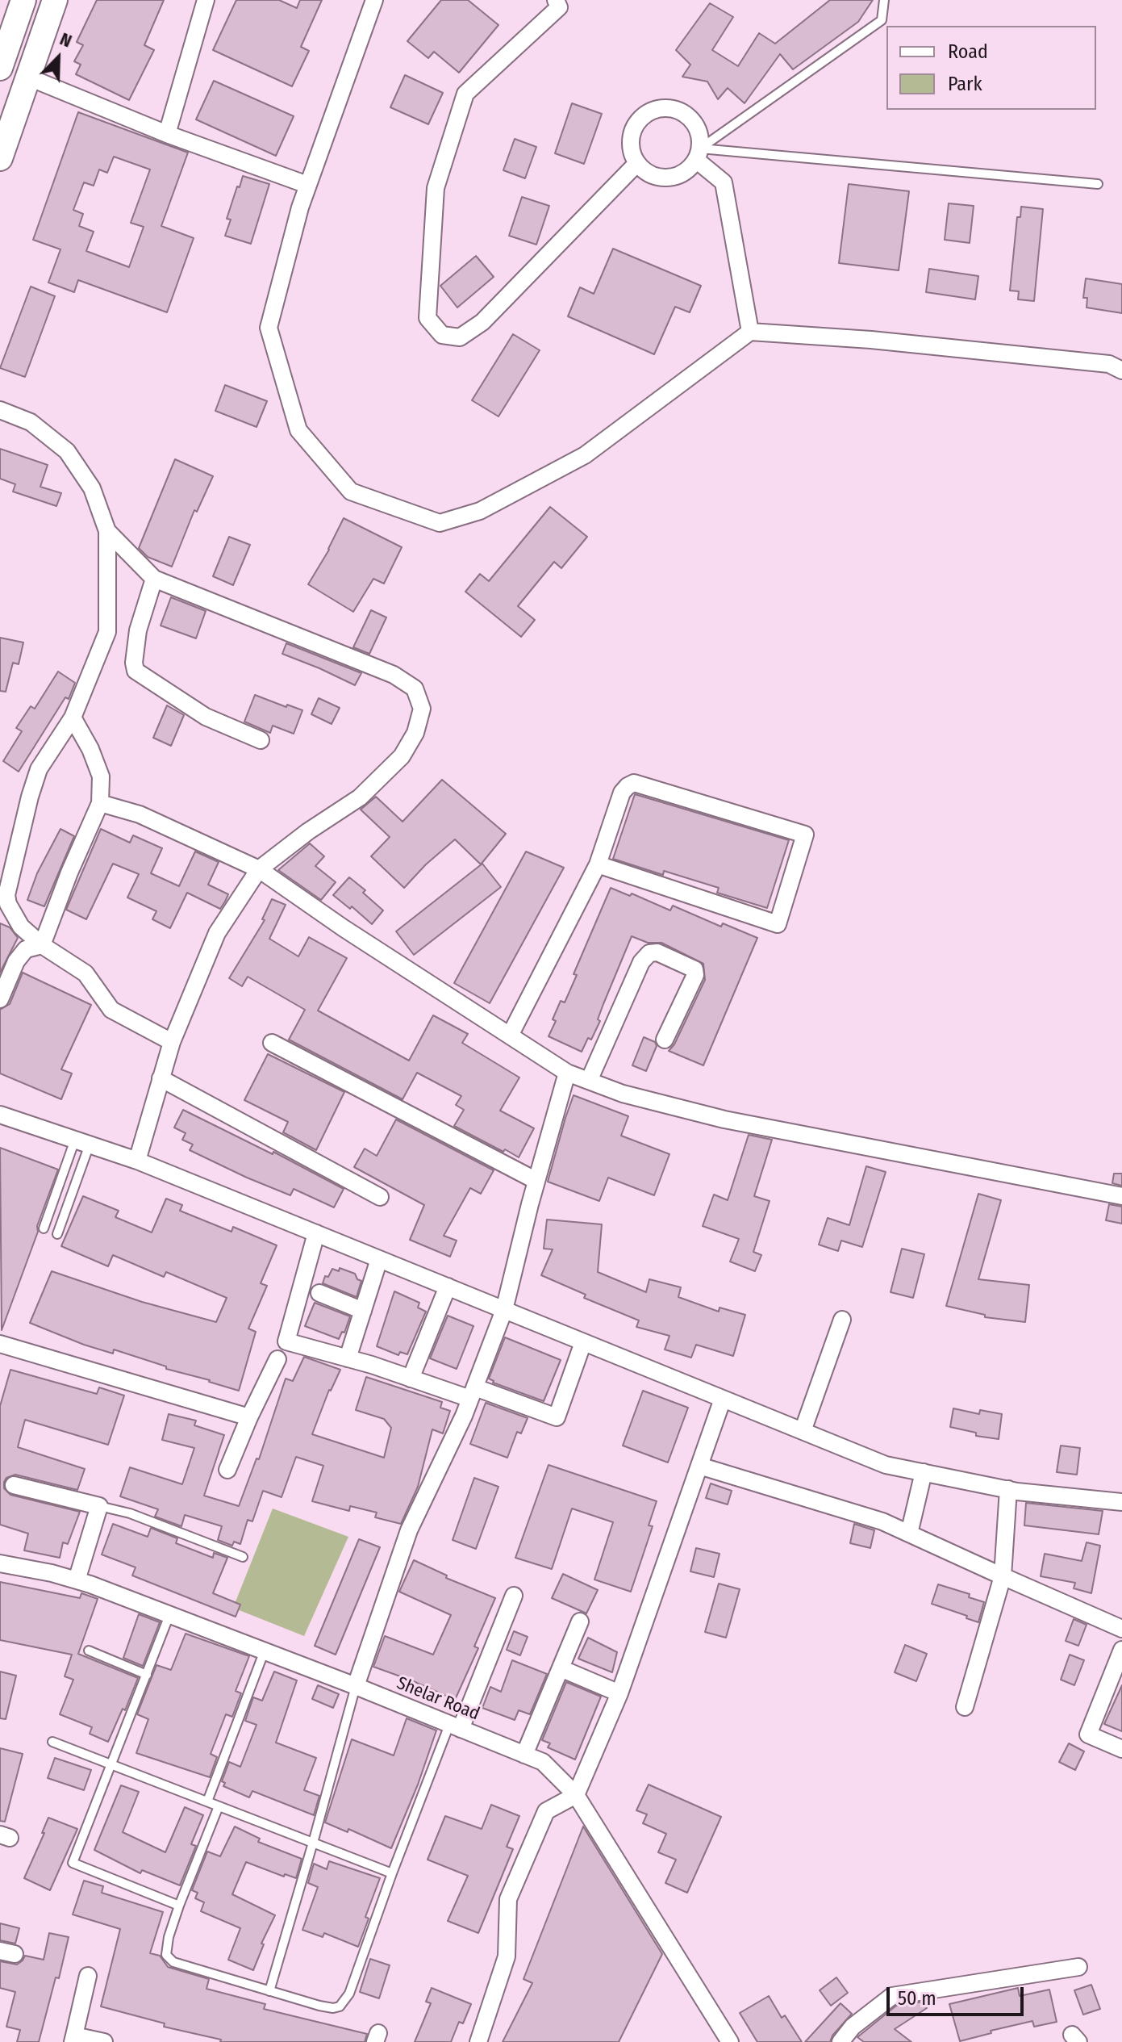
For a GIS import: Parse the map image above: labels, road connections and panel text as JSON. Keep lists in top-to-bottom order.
{
  "streets": {
    "street": ["Shelar Road"]
  },
  "legend": ["Road", "Park"],
  "scale_bar": "50 m",
  "north": "top right"
}
